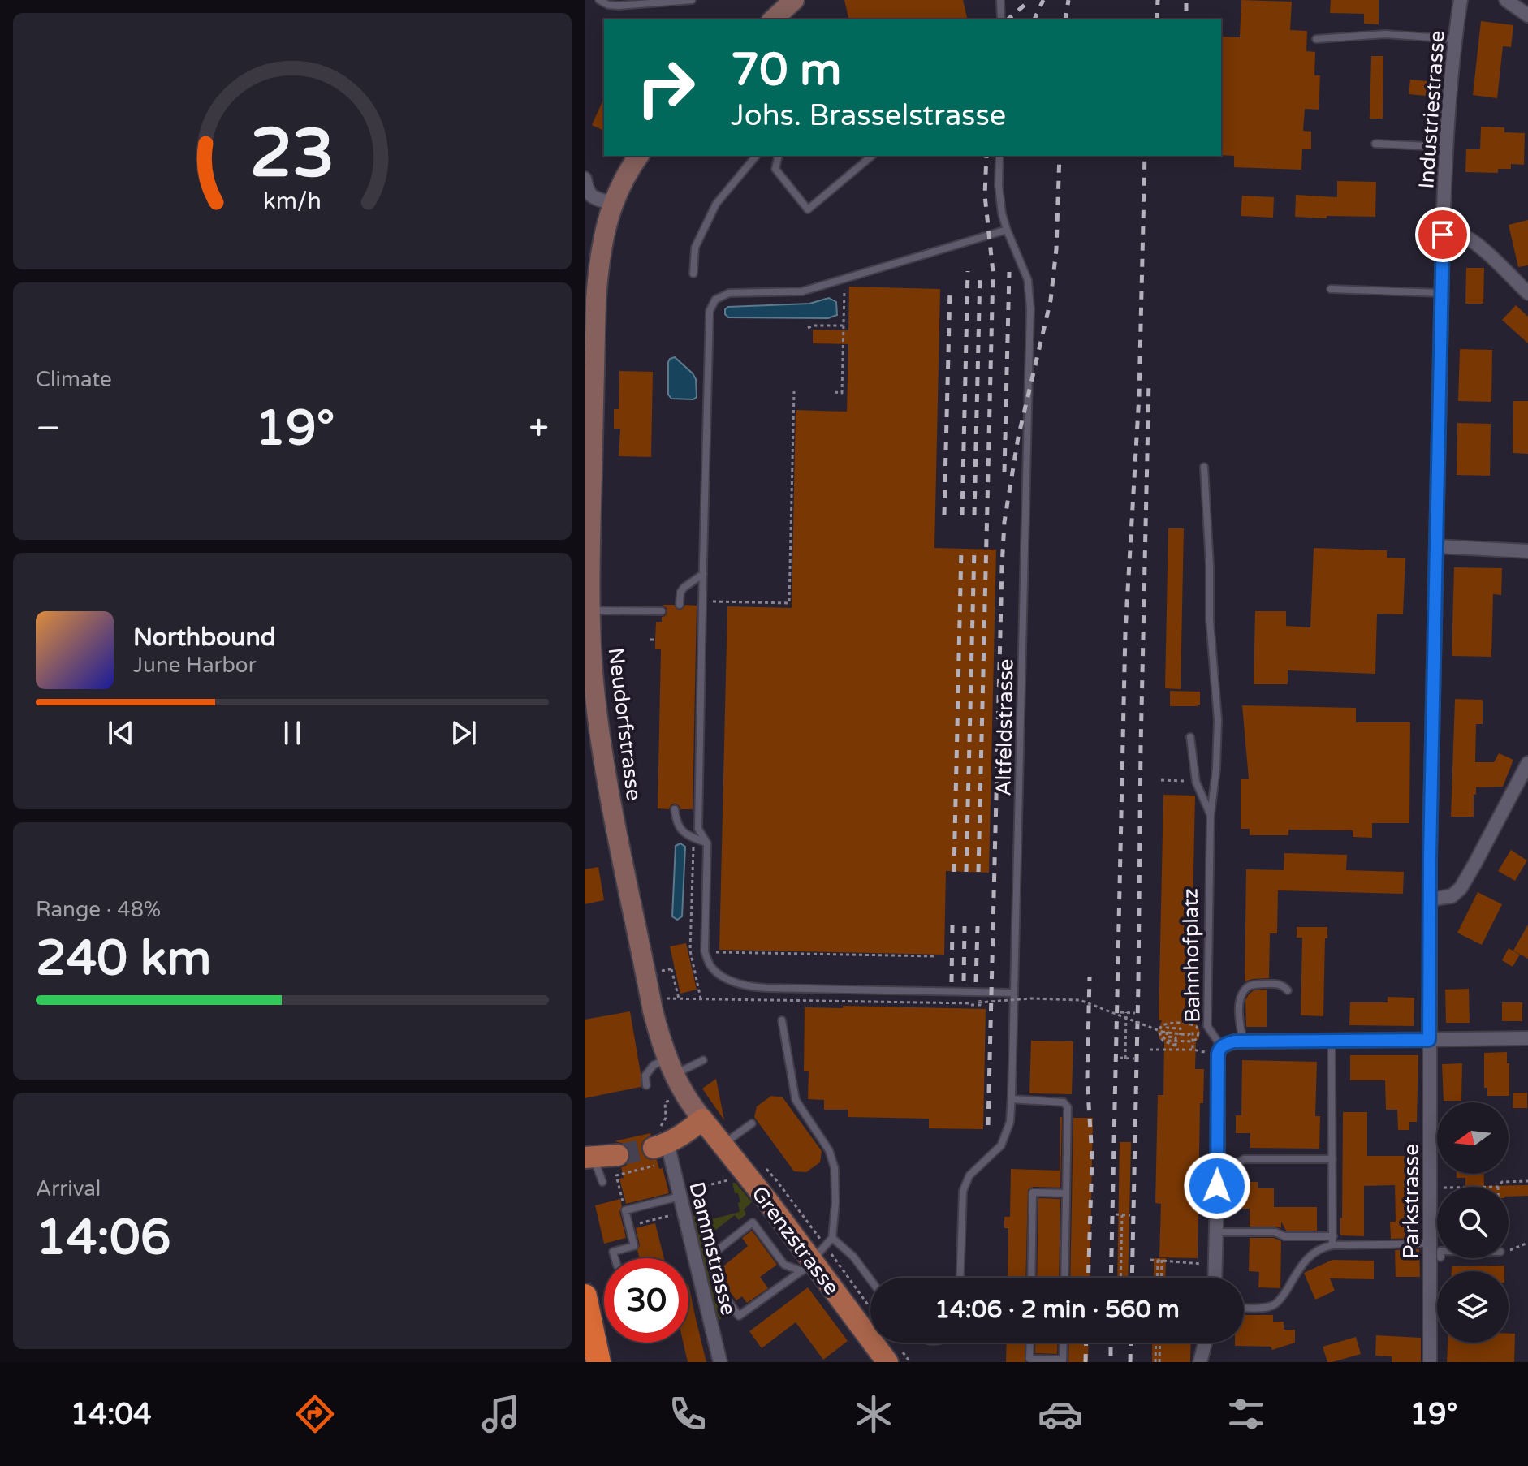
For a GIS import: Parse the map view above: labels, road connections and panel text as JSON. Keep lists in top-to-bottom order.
{
  "streets": {
    "main road": ["Neudorfstrasse", "Grenzstrasse"],
    "street": [
      "Industriestrasse",
      "Bahnhofplatz",
      "Parkstrasse",
      "Dammstrasse"
    ],
    "lane": ["Altfeldstrasse"]
  },
  "crossings": [
    ["Industriestrasse", "Parkstrasse"],
    ["Neudorfstrasse", "Grenzstrasse"]
  ],
  "north": "left",
  "page": {
    "turn": ["70 m", "Johs. Brasselstrasse"],
    "tile": [
      "Climate",
      ["Range · 48%", "240 km"],
      ["Arrival", "14:06"]
    ],
    "heat": ["−", "19°", "+"],
    "song": ["Northbound", "June Harbor"],
    "limit": "30",
    "trip": "14:06 · 2 min · 560 m",
    "tabs": ["14:04", "19°"],
    "gauge": ["23", "km/h"]
  }
}
